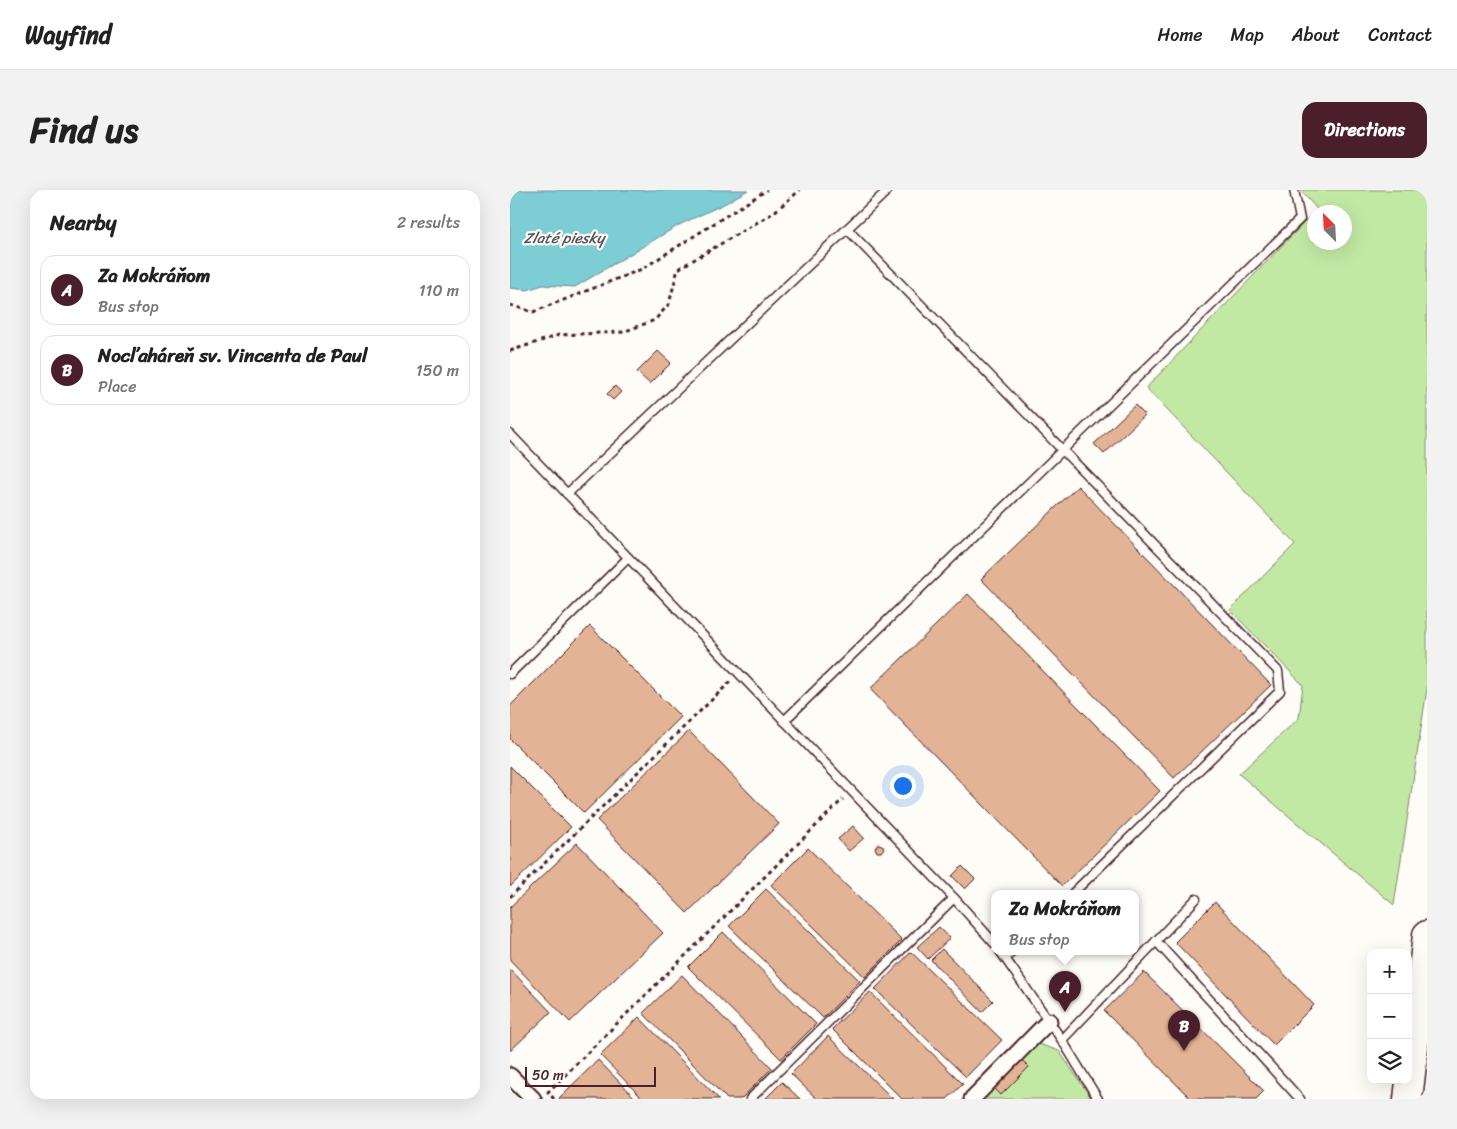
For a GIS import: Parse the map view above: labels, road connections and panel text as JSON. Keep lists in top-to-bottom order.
{
  "water": ["Zlaté piesky"],
  "scale_bar": "50 m",
  "north": "top left",
  "page": {
    "header": "Wayfind",
    "nav": [
      "Home",
      "Map",
      "About",
      "Contact"
    ],
    "title": "Find us",
    "buttons": "Directions",
    "heading": ["Nearby", "2 results"],
    "list": [
      {
        "mark": "A",
        "name": "Za Mokráňom",
        "note": "Bus stop",
        "value": "110 m"
      },
      {
        "mark": "B",
        "name": "Nocľaháreň sv. Vincenta de Paul",
        "note": "Place",
        "value": "150 m"
      }
    ],
    "popup": ["Za Mokráňom", "Bus stop"],
    "map_buttons": ["+", "−"],
    "pins": ["A", "B"],
    "scale": "50 m"
  }
}
